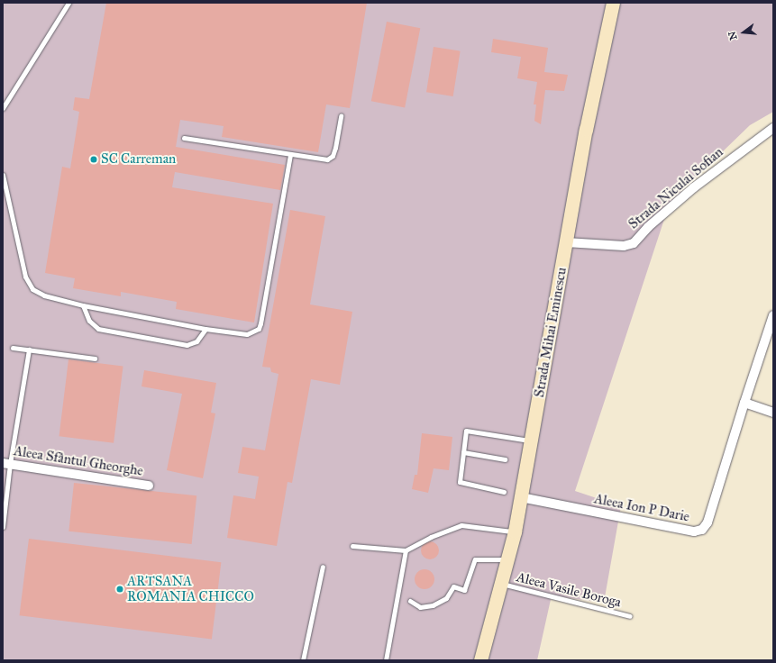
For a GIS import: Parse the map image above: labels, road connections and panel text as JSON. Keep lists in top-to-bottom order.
{
  "streets": {
    "street": [
      "Strada Niculai Sofian",
      "Strada Mihai Eminescu",
      "Aleea Sfântul Gheorghe",
      "Aleea Ion P Darie"
    ],
    "lane": ["Aleea Vasile Boroga"]
  },
  "crossings": [
    ["Strada Niculai Sofian", "Strada Mihai Eminescu"],
    ["Strada Mihai Eminescu", "Aleea Ion P Darie"],
    ["Strada Mihai Eminescu", "Aleea Vasile Boroga"]
  ],
  "places": ["SC Carreman", "ARTSANA ROMANIA CHICCO"],
  "north": "left"
}
